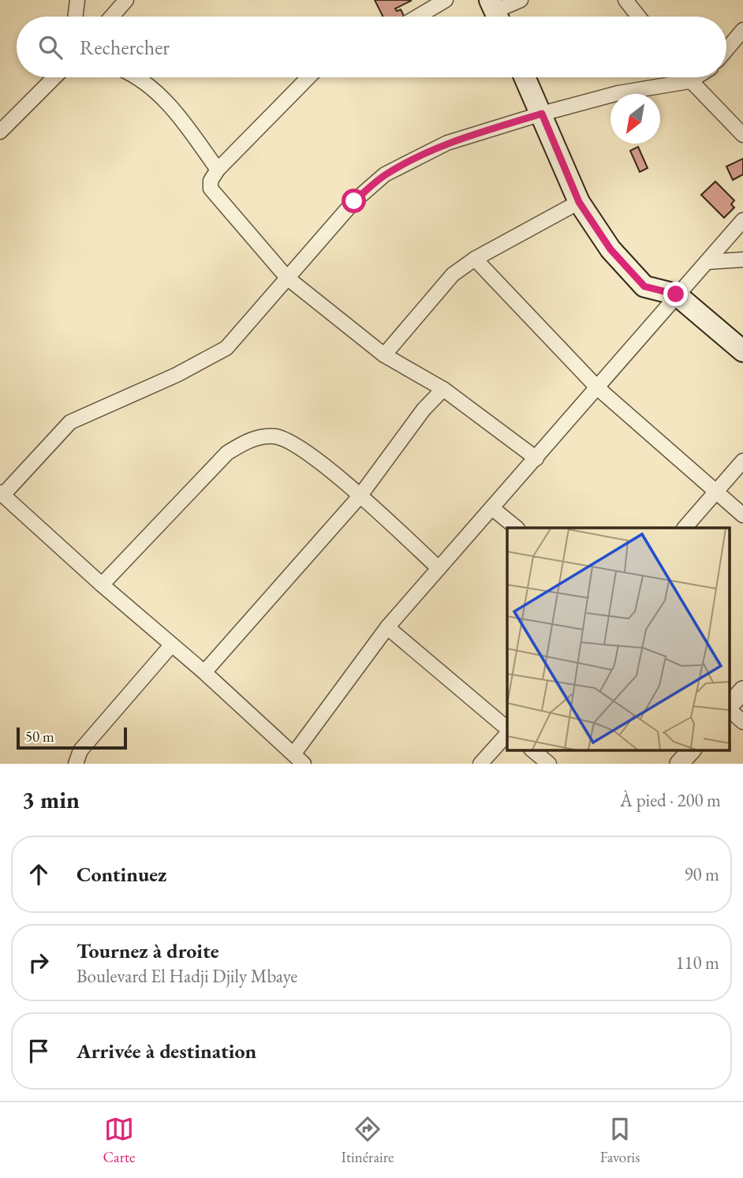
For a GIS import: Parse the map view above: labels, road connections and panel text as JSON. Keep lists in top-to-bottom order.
{
  "scale_bar": "50 m",
  "north": "bottom left",
  "page": {
    "search": "Rechercher",
    "scale": "50 m",
    "heading": ["3 min", "À pied · 200 m"],
    "list": [
      ["Continuez", "90 m"],
      ["Tournez à droite", "Boulevard El Hadji Djily Mbaye", "110 m"],
      "Arrivée à destination"
    ],
    "nav": ["Carte", "Itinéraire", "Favoris"]
  }
}
